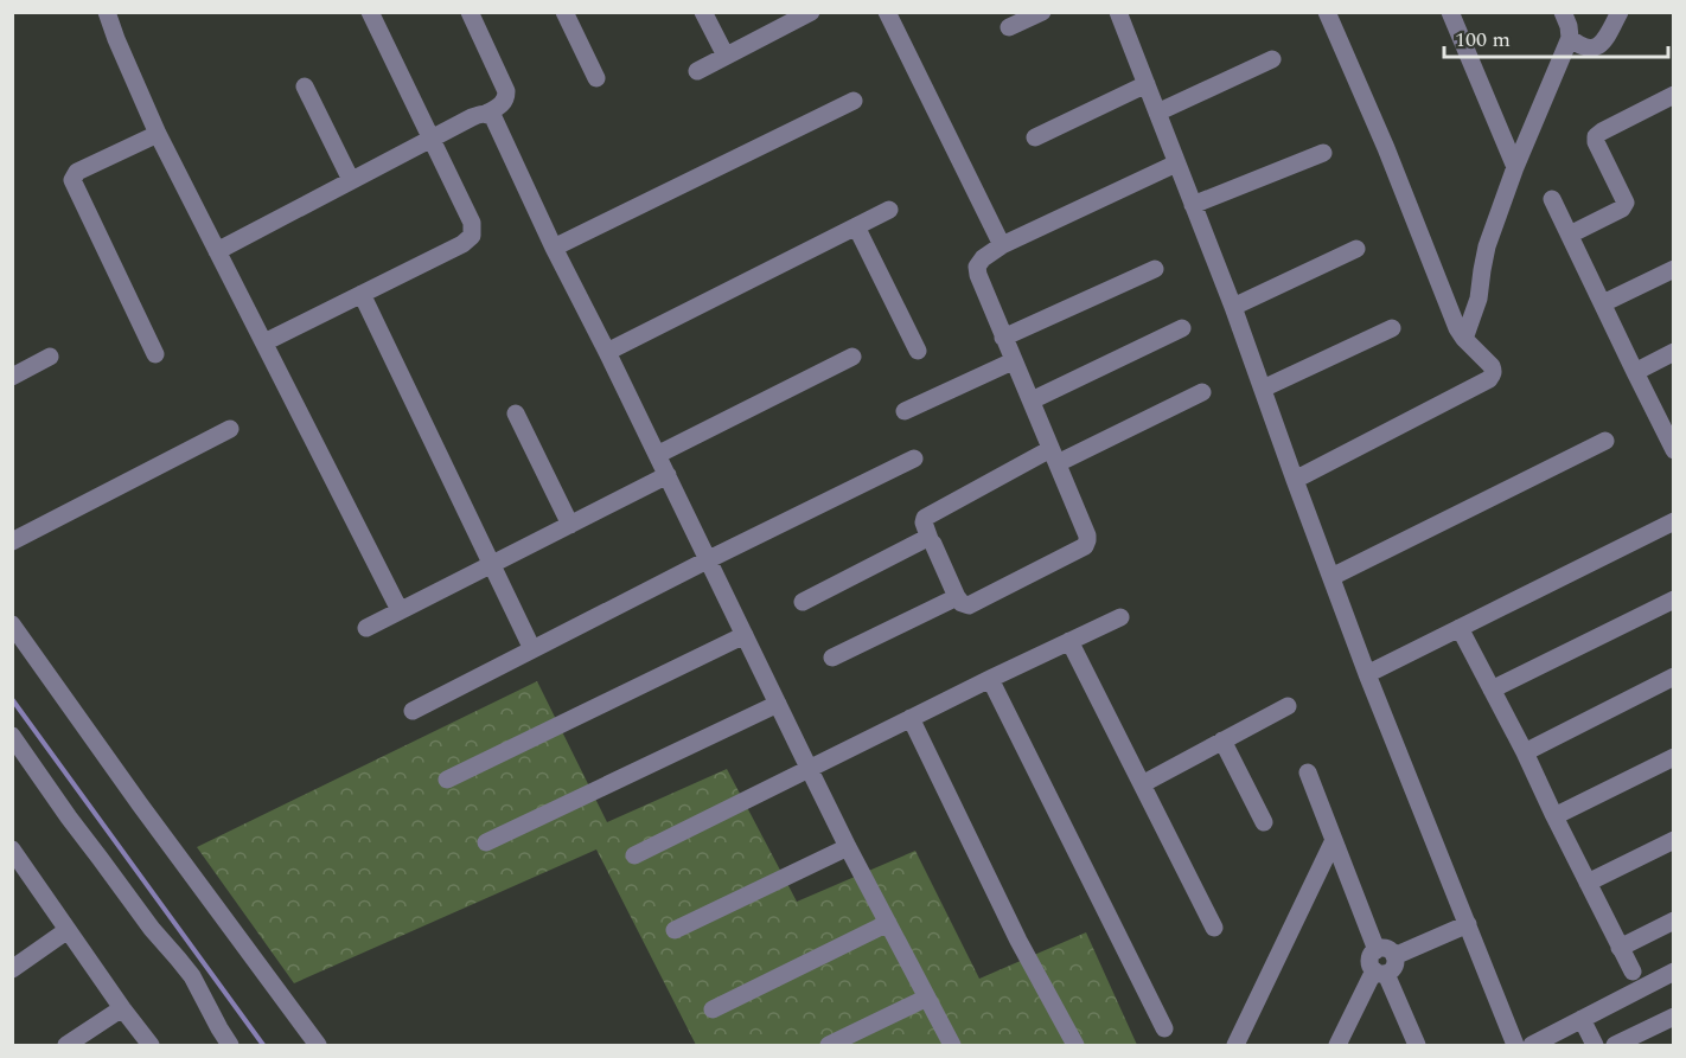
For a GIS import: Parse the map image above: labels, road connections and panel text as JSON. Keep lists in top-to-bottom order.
{
  "scale_bar": "100 m"
}
